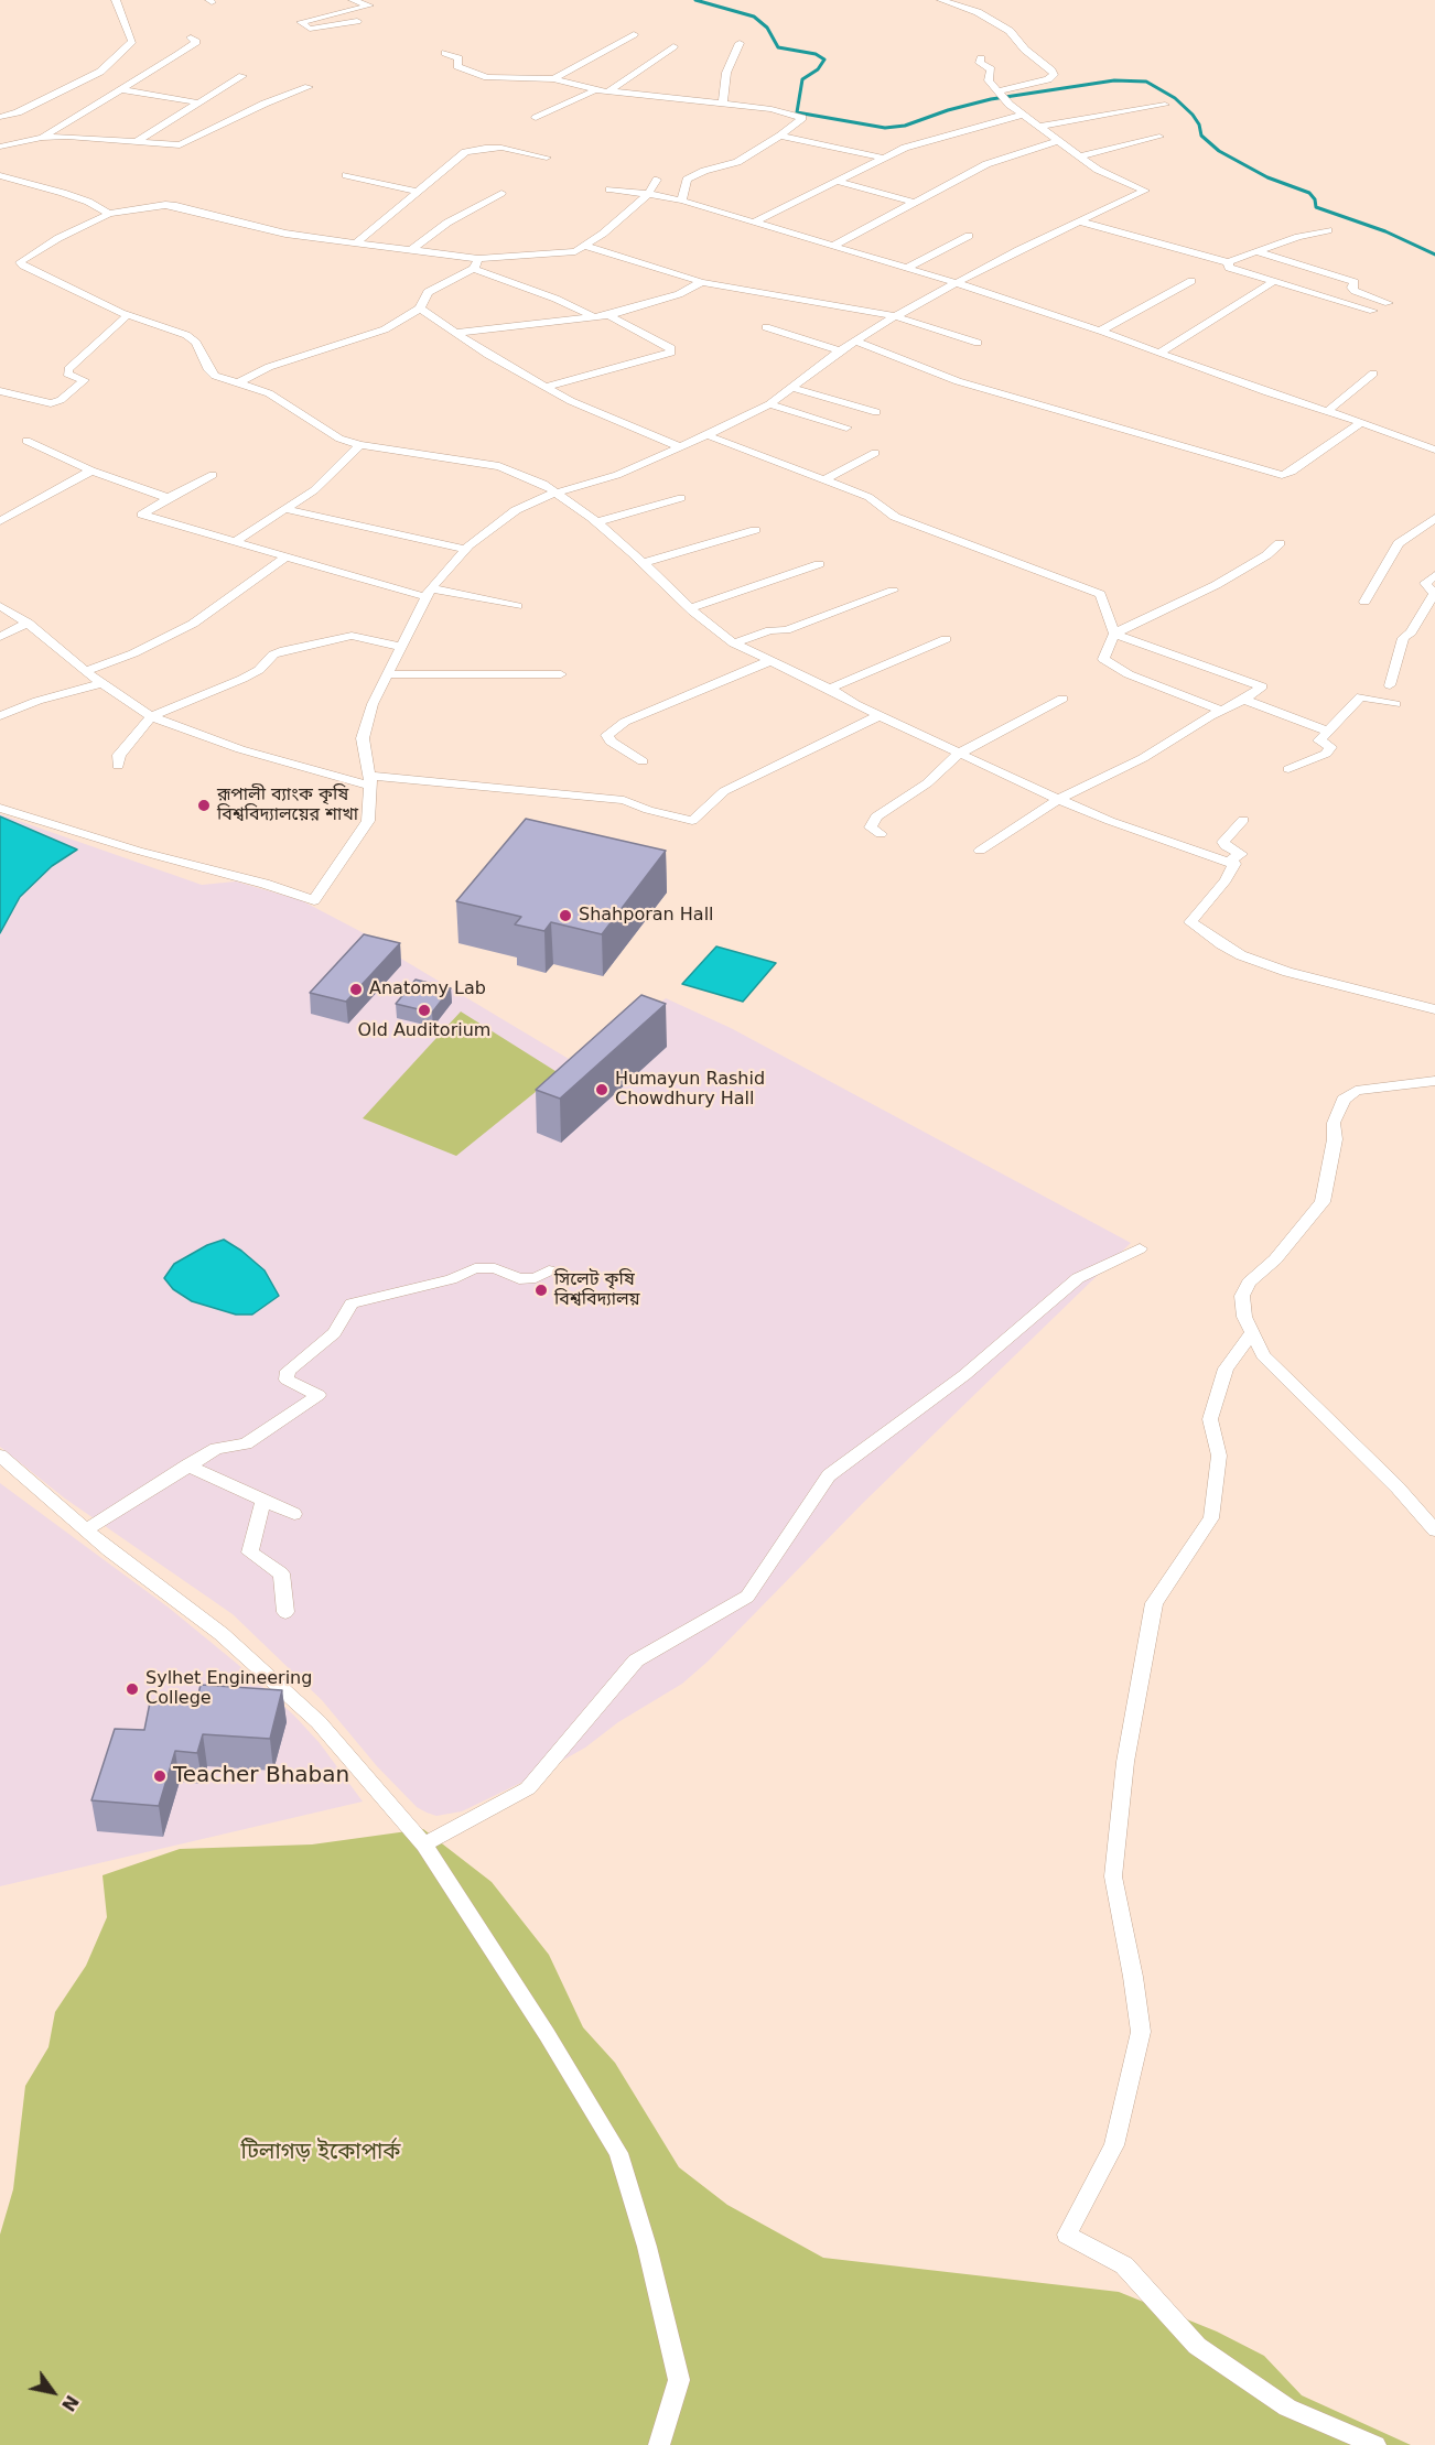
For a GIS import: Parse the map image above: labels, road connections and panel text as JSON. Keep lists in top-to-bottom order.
{
  "parks": ["টিলাগড় ইকোপার্ক"],
  "places": [
    "রূপালী ব্যাংক কৃষি বিশ্ববিদ্যালয়ের শাখা",
    "Shahporan Hall",
    "Anatomy Lab",
    "Old Auditorium",
    "Humayun Rashid Chowdhury Hall",
    "সিলেট কৃষি বিশ্ববিদ্যালয়",
    "Sylhet Engineering College",
    "Teacher Bhaban"
  ],
  "north": "bottom right"
}
